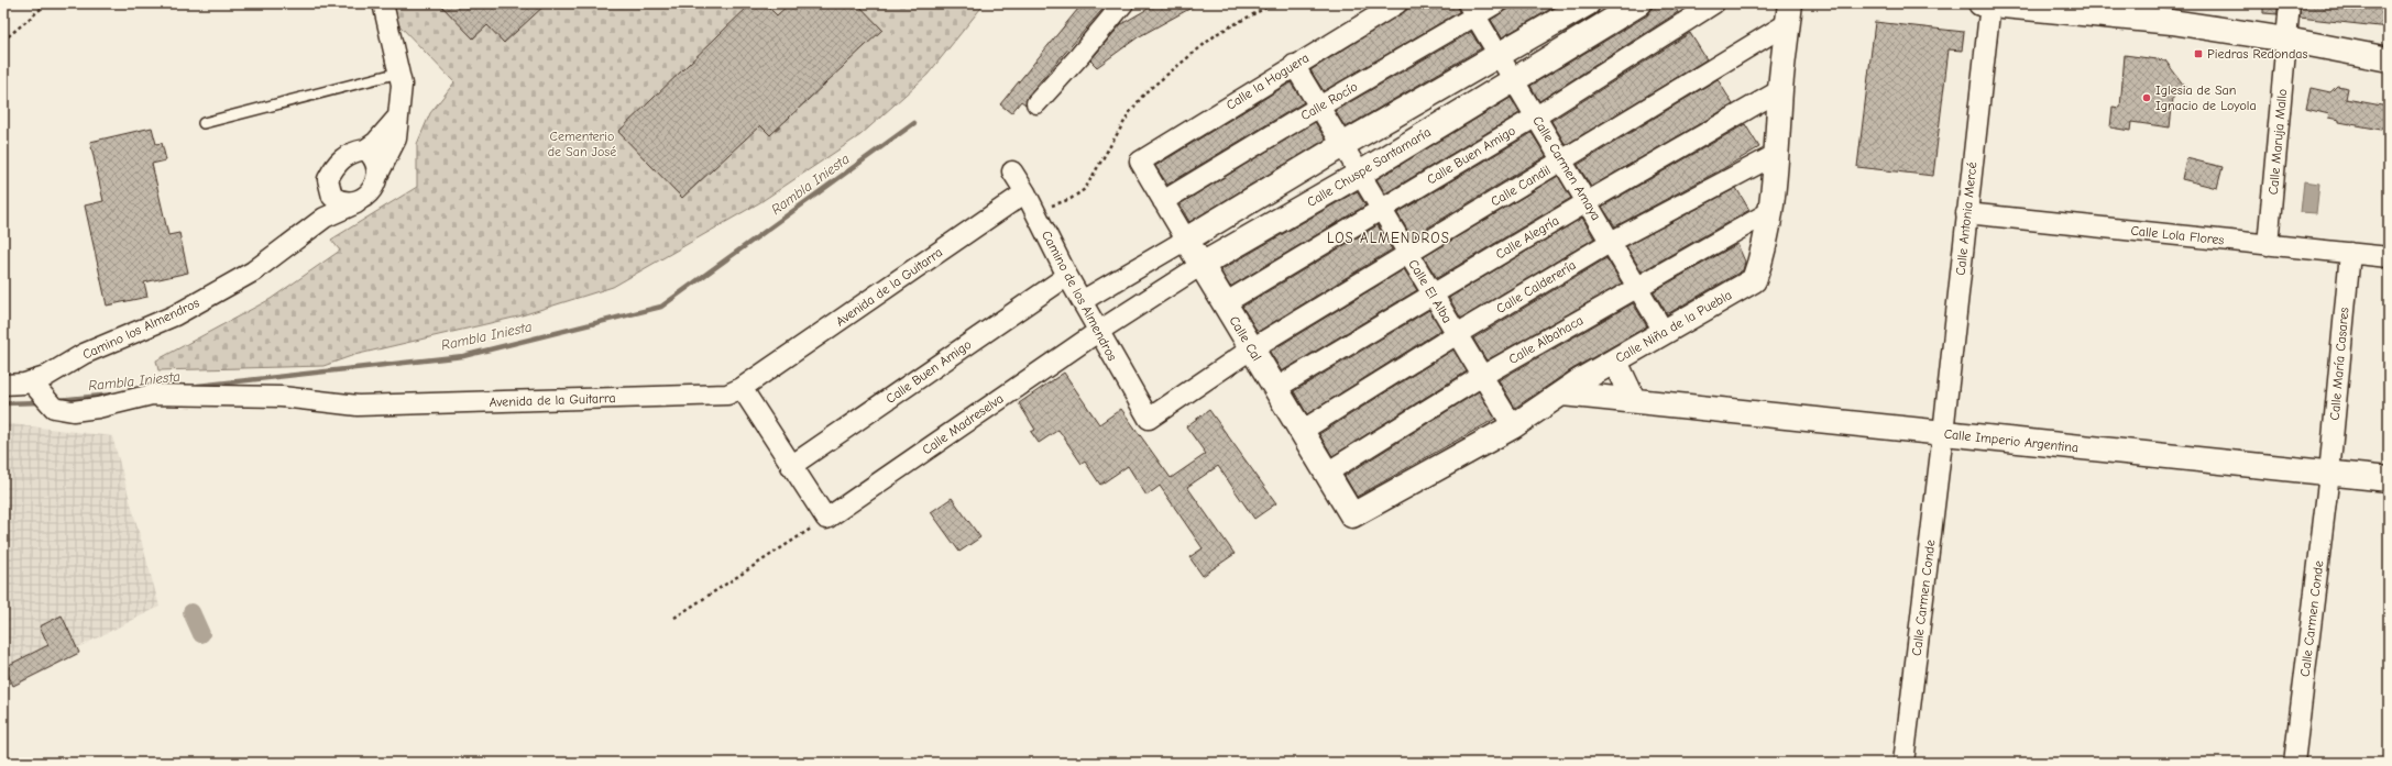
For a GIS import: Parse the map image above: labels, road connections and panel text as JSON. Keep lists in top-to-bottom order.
{
  "streets": {
    "street": [
      "Calle la Hoguera",
      "Calle Rocío",
      "Calle Maruja Mallo",
      "Calle Buen Amigo",
      "Calle Chuspe Santamaría",
      "Calle Carmen Amaya",
      "Calle Candil",
      "Calle Antonia Mercé",
      "Calle Lola Flores",
      "Calle Alegría",
      "Avenida de la Guitarra",
      "Calle Calderería",
      "Calle El Alba",
      "Camino de los Almendros",
      "Calle Niña de la Puebla",
      "Camino los Almendros",
      "Calle Cal",
      "Calle Albahaca",
      "Calle María Casares",
      "Calle Madreselva",
      "Calle Imperio Argentina",
      "Calle Carmen Conde"
    ]
  },
  "crossings": [
    ["Calle la Hoguera", "Calle El Alba"],
    ["Calle la Hoguera", "Calle Cal"],
    ["Calle Rocío", "Calle Carmen Amaya"],
    ["Calle Rocío", "Calle El Alba"],
    ["Calle Rocío", "Calle Cal"],
    ["Calle Maruja Mallo", "Calle Lola Flores"],
    ["Calle Buen Amigo", "Calle Carmen Amaya"],
    ["Calle Buen Amigo", "Calle El Alba"],
    ["Calle Buen Amigo", "Camino de los Almendros"],
    ["Calle Buen Amigo", "Calle Cal"],
    ["Calle Chuspe Santamaría", "Calle Carmen Amaya"],
    ["Calle Chuspe Santamaría", "Calle El Alba"],
    ["Calle Chuspe Santamaría", "Camino de los Almendros"],
    ["Calle Chuspe Santamaría", "Calle Cal"],
    ["Calle Chuspe Santamaría", "Calle Madreselva"],
    ["Calle Carmen Amaya", "Calle Candil"],
    ["Calle Carmen Amaya", "Calle Alegría"],
    ["Calle Carmen Amaya", "Calle Calderería"],
    ["Calle Carmen Amaya", "Calle Niña de la Puebla"],
    ["Calle Carmen Amaya", "Calle Albahaca"],
    ["Calle Candil", "Calle El Alba"],
    ["Calle Candil", "Camino de los Almendros"],
    ["Calle Candil", "Calle Niña de la Puebla"],
    ["Calle Candil", "Calle Cal"],
    ["Calle Antonia Mercé", "Calle Lola Flores"],
    ["Calle Antonia Mercé", "Calle Imperio Argentina"],
    ["Calle Antonia Mercé", "Calle Carmen Conde"],
    ["Calle Lola Flores", "Calle María Casares"],
    ["Calle Alegría", "Calle El Alba"],
    ["Calle Alegría", "Calle Niña de la Puebla"],
    ["Calle Alegría", "Calle Cal"],
    ["Avenida de la Guitarra", "Camino de los Almendros"],
    ["Avenida de la Guitarra", "Camino los Almendros"],
    ["Calle Calderería", "Calle El Alba"],
    ["Calle Calderería", "Calle Niña de la Puebla"],
    ["Calle Calderería", "Calle Cal"],
    ["Calle El Alba", "Calle Niña de la Puebla"],
    ["Calle El Alba", "Calle Albahaca"],
    ["Camino de los Almendros", "Calle Madreselva"],
    ["Calle Niña de la Puebla", "Calle Cal"],
    ["Calle Niña de la Puebla", "Calle Albahaca"],
    ["Calle Niña de la Puebla", "Calle Imperio Argentina"],
    ["Calle Cal", "Calle Albahaca"],
    ["Calle María Casares", "Calle Imperio Argentina"],
    ["Calle María Casares", "Calle Carmen Conde"],
    ["Calle Imperio Argentina", "Calle Carmen Conde"]
  ],
  "districts": ["LOS ALMENDROS"],
  "water": ["Rambla Iniesta"],
  "parks": ["Cementerio de San José"],
  "places": {
    "transit": ["Piedras Redondas"],
    "other": ["Iglesia de San Ignacio de Loyola"]
  }
}
